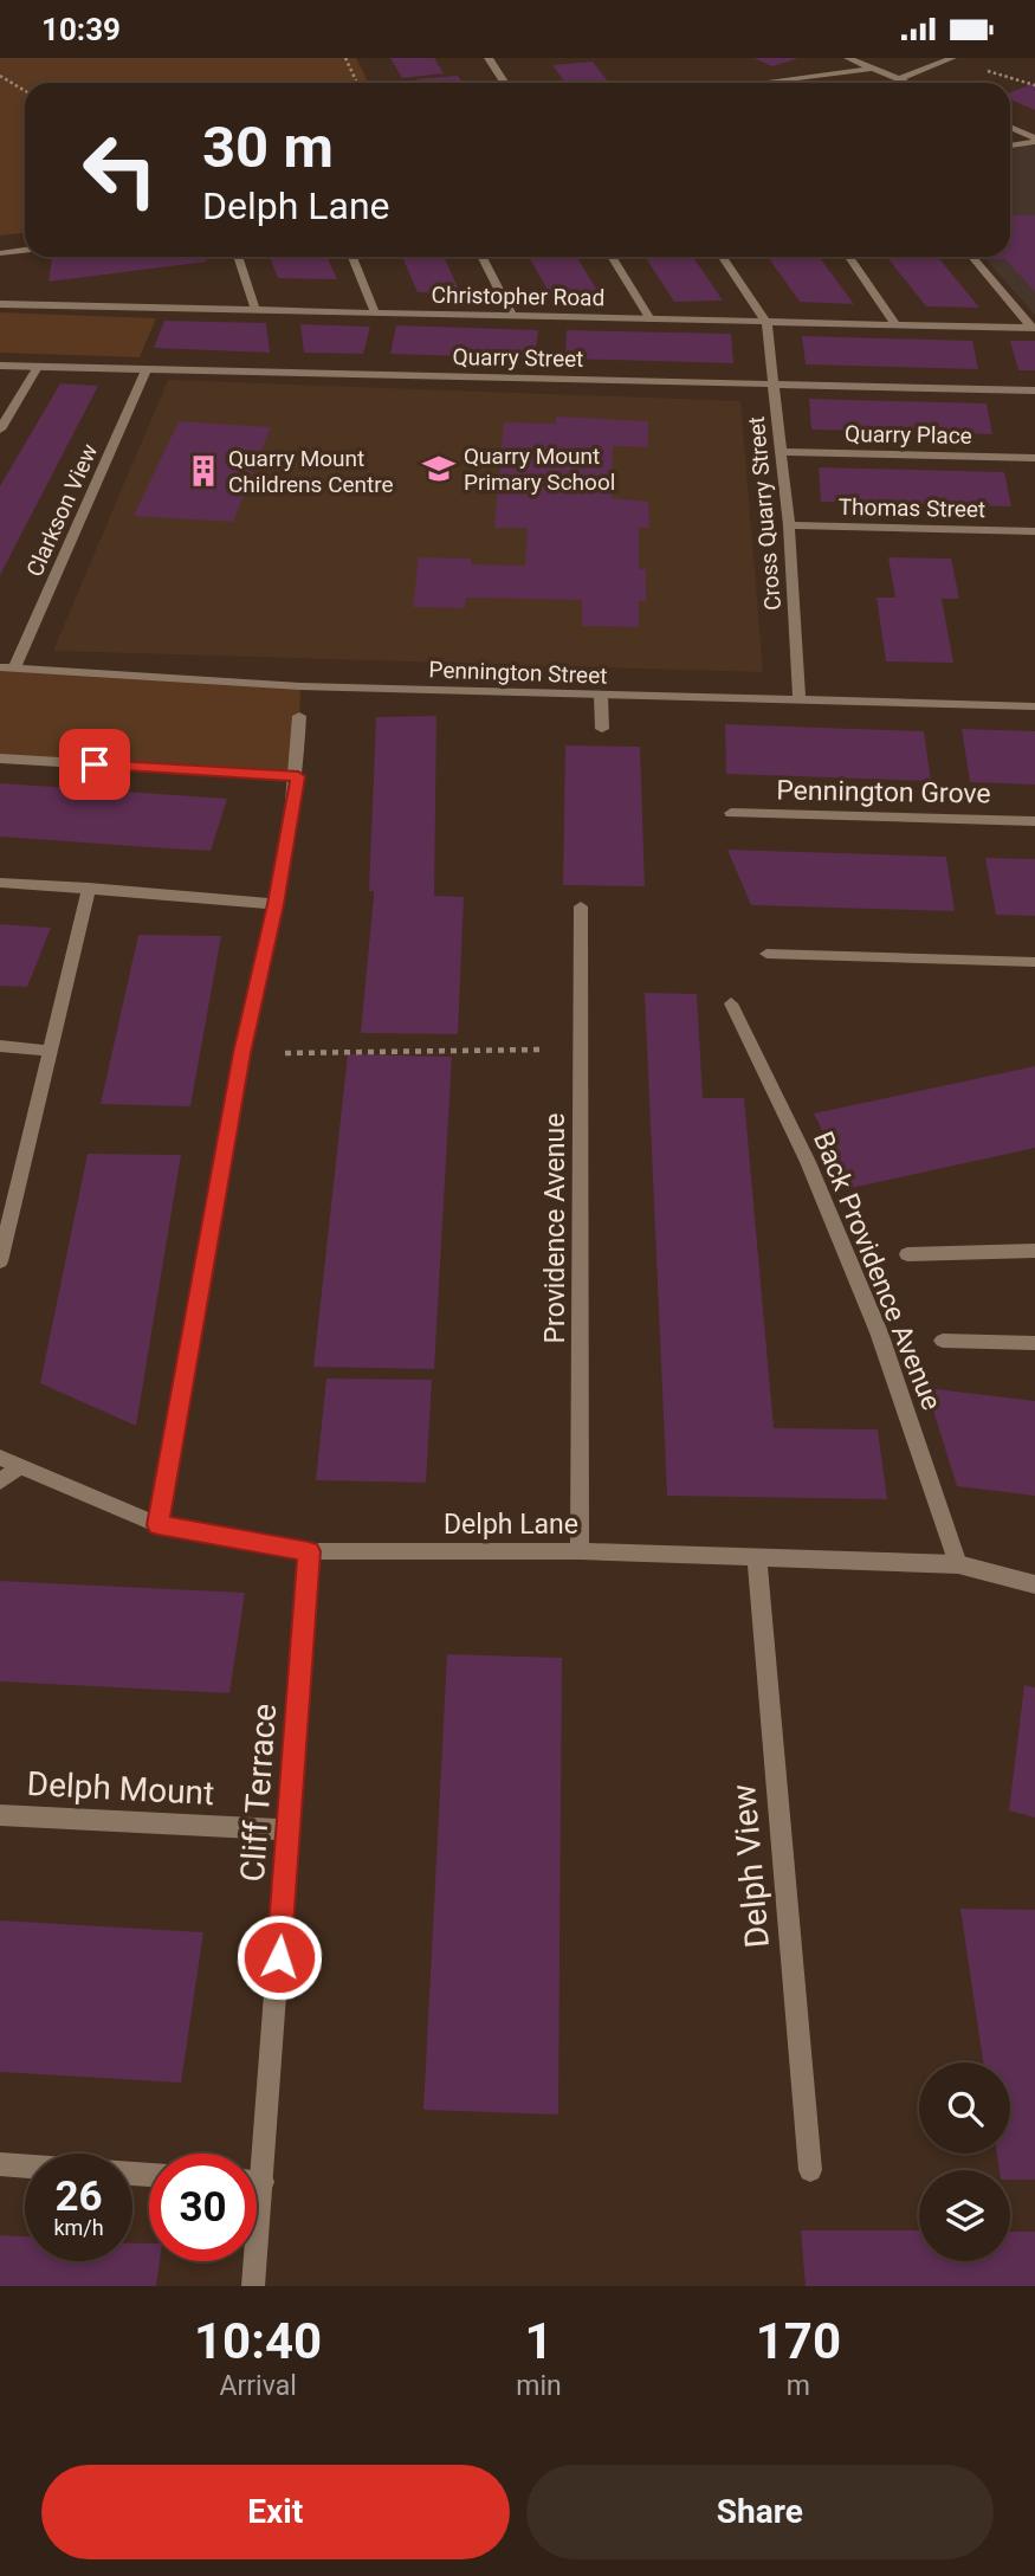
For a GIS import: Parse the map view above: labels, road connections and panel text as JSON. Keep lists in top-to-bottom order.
{
  "streets": {
    "street": [
      "Christopher Road",
      "Quarry Street",
      "Quarry Place",
      "Thomas Street",
      "Clarkson View",
      "Cross Quarry Street",
      "Pennington Street",
      "Pennington Grove",
      "Providence Avenue",
      "Back Providence Avenue",
      "Delph Lane",
      "Delph Mount",
      "Cliff Terrace",
      "Delph View"
    ]
  },
  "crossings": [
    ["Christopher Road", "Cross Quarry Street"],
    ["Quarry Street", "Clarkson View"],
    ["Quarry Street", "Cross Quarry Street"],
    ["Quarry Place", "Cross Quarry Street"],
    ["Thomas Street", "Cross Quarry Street"],
    ["Clarkson View", "Pennington Street"],
    ["Cross Quarry Street", "Pennington Street"],
    ["Providence Avenue", "Delph Lane"],
    ["Back Providence Avenue", "Delph Lane"],
    ["Delph Lane", "Cliff Terrace"],
    ["Delph Lane", "Delph View"],
    ["Delph Mount", "Cliff Terrace"]
  ],
  "places": {
    "school or university": ["Quarry Mount Primary School"],
    "building": ["Quarry Mount Childrens Centre"]
  },
  "page": {
    "status": "10:39",
    "turn": ["30 m", "Delph Lane"],
    "speed": "26 km/h",
    "limit": "30",
    "eta": [
      "10:40",
      "Arrival",
      "1",
      "min",
      "170",
      "m"
    ],
    "buttons": ["Exit", "Share"]
  }
}
